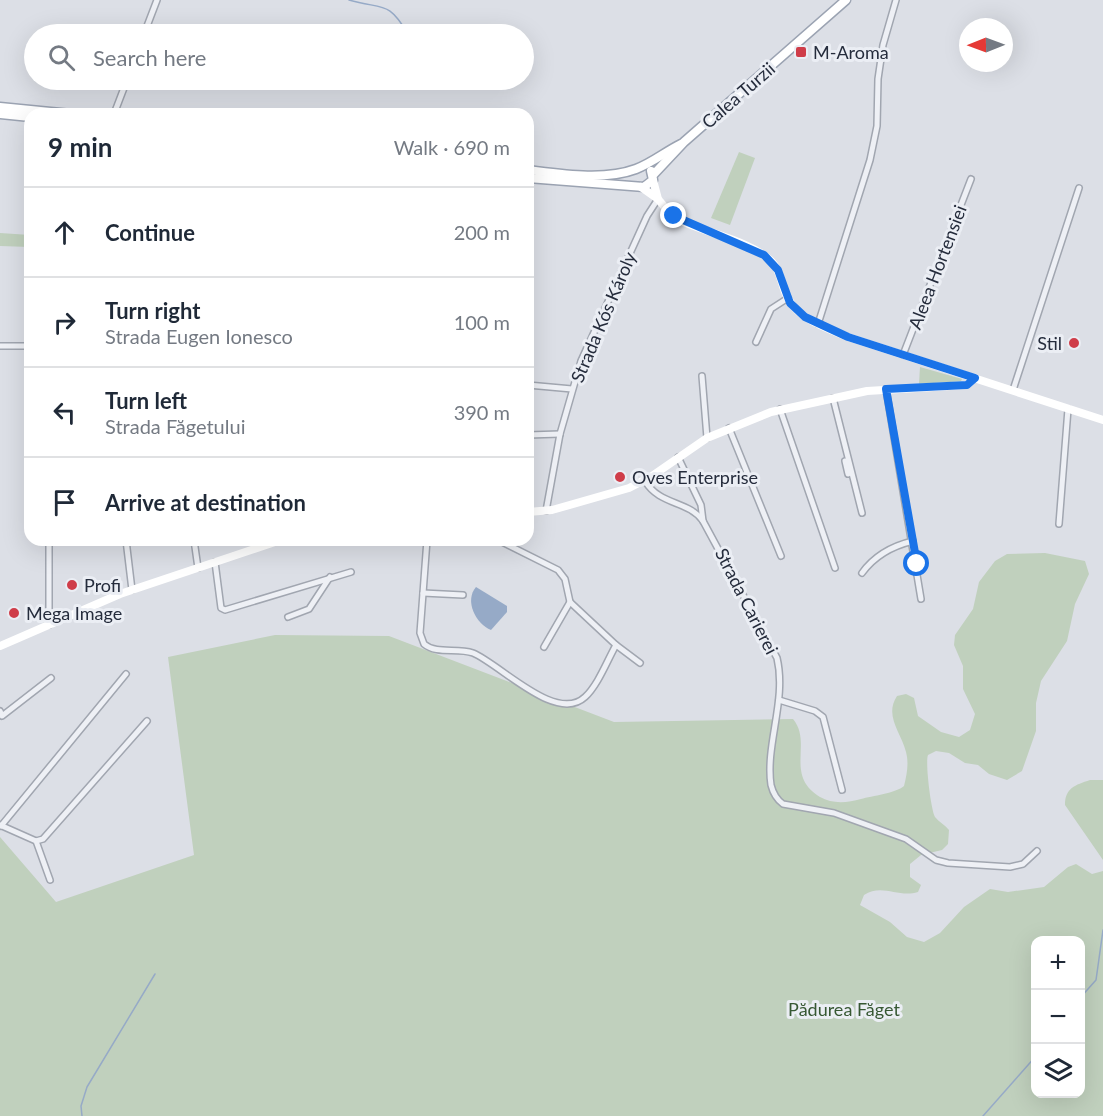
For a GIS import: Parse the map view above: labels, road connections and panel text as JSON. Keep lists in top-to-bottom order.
{
  "streets": {
    "main road": ["Calea Turzii"],
    "street": ["Aleea Hortensiei", "Strada Kós Károly", "Strada Carierei"]
  },
  "parks": ["Pădurea Făget"],
  "places": {
    "transit": ["M-Aroma"],
    "other": [
      "Stil",
      "Oves Enterprise",
      "Profi",
      "Mega Image"
    ]
  },
  "north": "left",
  "page": {
    "search": "Search here",
    "heading": ["9 min", "Walk · 690 m"],
    "list": [
      ["Continue", "200 m"],
      ["Turn right", "Strada Eugen Ionesco", "100 m"],
      ["Turn left", "Strada Făgetului", "390 m"],
      "Arrive at destination"
    ],
    "map_buttons": ["+", "−"]
  }
}
